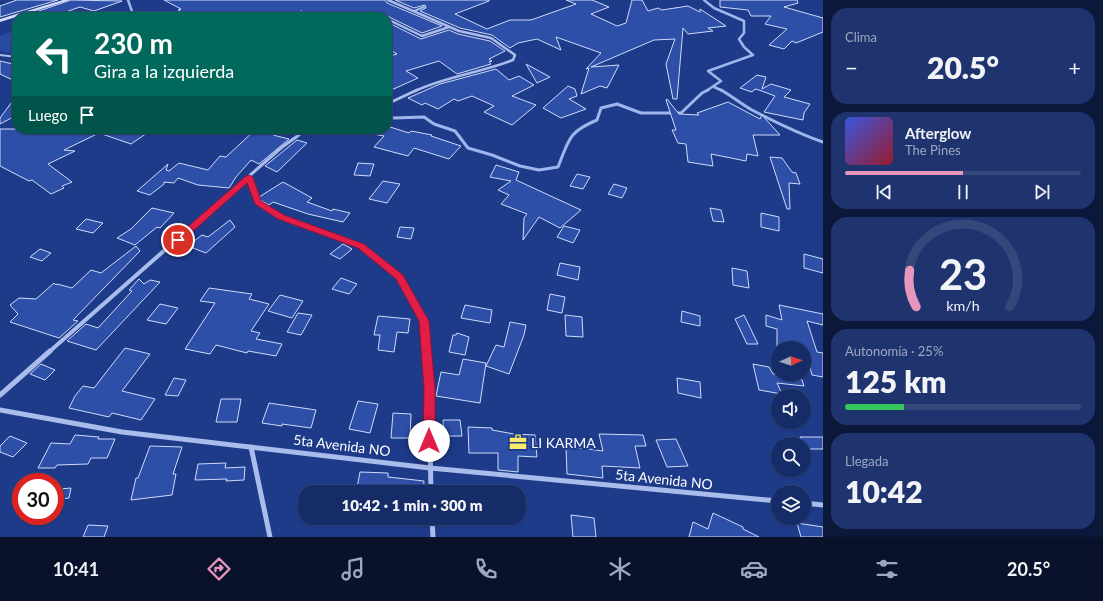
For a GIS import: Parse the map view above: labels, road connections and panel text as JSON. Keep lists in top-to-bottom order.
{
  "streets": {
    "street": ["5ta Avenida NO"]
  },
  "places": {
    "office": ["LI KARMA"]
  },
  "north": "right",
  "page": {
    "tile": [
      "Clima",
      ["Autonomía · 25%", "125 km"],
      ["Llegada", "10:42"]
    ],
    "turn": ["230 m", "Gira a la izquierda"],
    "heat": ["−", "20.5°", "+"],
    "then": "Luego",
    "song": ["Afterglow", "The Pines"],
    "limit": "30",
    "trip": "10:42 · 1 min · 300 m",
    "tabs": ["10:41", "20.5°"],
    "gauge": ["23", "km/h"]
  }
}
